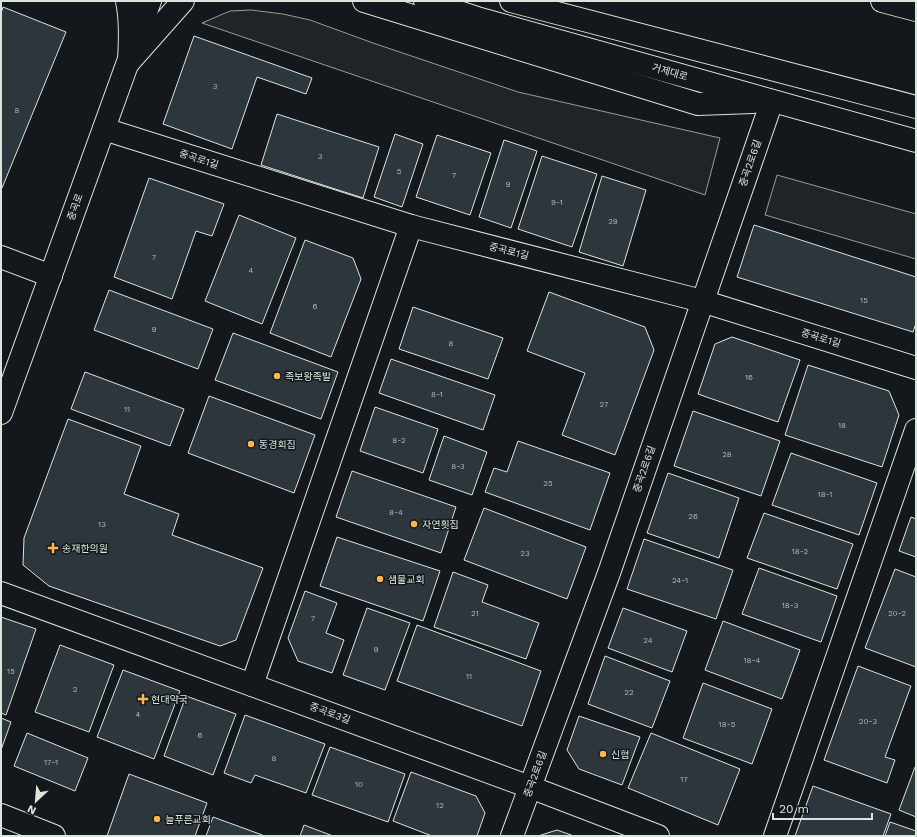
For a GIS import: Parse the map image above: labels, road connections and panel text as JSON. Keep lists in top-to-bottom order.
{
  "streets": {
    "street": [
      "거제대로",
      "중곡로1길",
      "중곡2로6길",
      "중곡로",
      "중곡로3길"
    ]
  },
  "crossings": [
    ["거제대로", "중곡2로6길"],
    ["중곡로1길", "중곡2로6길"],
    ["중곡로1길", "중곡로"],
    ["중곡2로6길", "중곡로3길"]
  ],
  "places": {
    "other": [
      "족보왕족발",
      "동경회집",
      "자연횟집",
      "샘물교회",
      "신협",
      "늘푸른교회"
    ],
    "health": ["송재한의원", "현대약국"]
  },
  "house_numbers": [
    "3",
    "8",
    "3",
    "5",
    "7",
    "9",
    "9-1",
    "29",
    "7",
    "4",
    "15",
    "6",
    "9",
    "8",
    "16",
    "8-1",
    "27",
    "11",
    "18",
    "8-2",
    "28",
    "8-3",
    "25",
    "18-1",
    "8-4",
    "26",
    "13",
    "18-2",
    "23",
    "24-1",
    "18-3",
    "21",
    "20-2",
    "7",
    "24",
    "9",
    "18-4",
    "15",
    "11",
    "2",
    "22",
    "4",
    "20-3",
    "18-5",
    "6",
    "8",
    "17-1",
    "17",
    "10",
    "12"
  ],
  "scale_bar": "20 m",
  "north": "bottom left"
}
